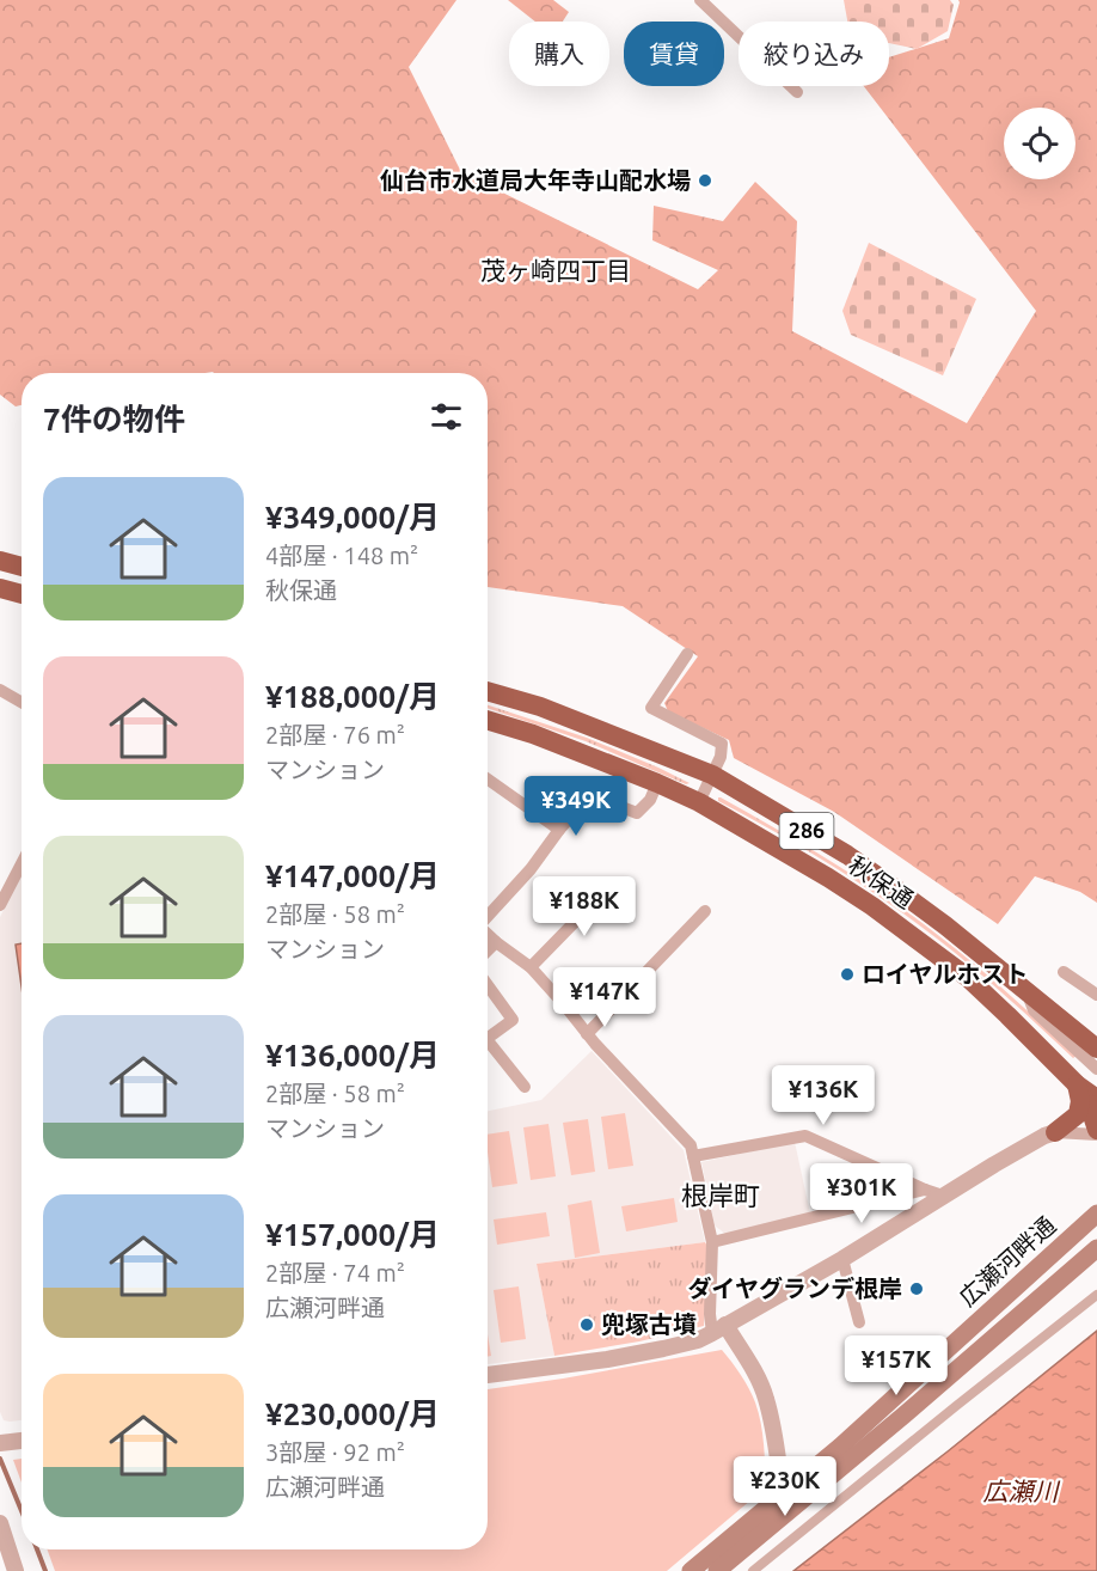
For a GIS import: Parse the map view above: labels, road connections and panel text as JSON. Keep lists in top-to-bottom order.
{
  "streets": {
    "highway": ["286", "秋保通"],
    "main road": ["広瀬河畔通"]
  },
  "districts": ["茂ヶ崎四丁目", "根岸町"],
  "water": ["広瀬川"],
  "places": [
    "仙台市水道局大年寺山配水場",
    "ロイヤルホスト",
    "ダイヤグランデ根岸",
    "兜塚古墳"
  ],
  "page": {
    "chip": ["購入", "賃貸", "絞り込み"],
    "heading": "7件の物件",
    "list": [
      {
        "name": "¥349,000/月",
        "note": "4部屋 · 148 m² · 秋保通"
      },
      {
        "name": "¥188,000/月",
        "note": "2部屋 · 76 m² · マンション"
      },
      {
        "name": "¥147,000/月",
        "note": "2部屋 · 58 m² · マンション"
      },
      {
        "name": "¥136,000/月",
        "note": "2部屋 · 58 m² · マンション"
      },
      {
        "name": "¥157,000/月",
        "note": "2部屋 · 74 m² · 広瀬河畔通"
      },
      {
        "name": "¥230,000/月",
        "note": "3部屋 · 92 m² · 広瀬河畔通"
      }
    ],
    "price": [
      "¥349K",
      "¥188K",
      "¥147K",
      "¥136K",
      "¥301K",
      "¥157K",
      "¥230K"
    ]
  }
}
